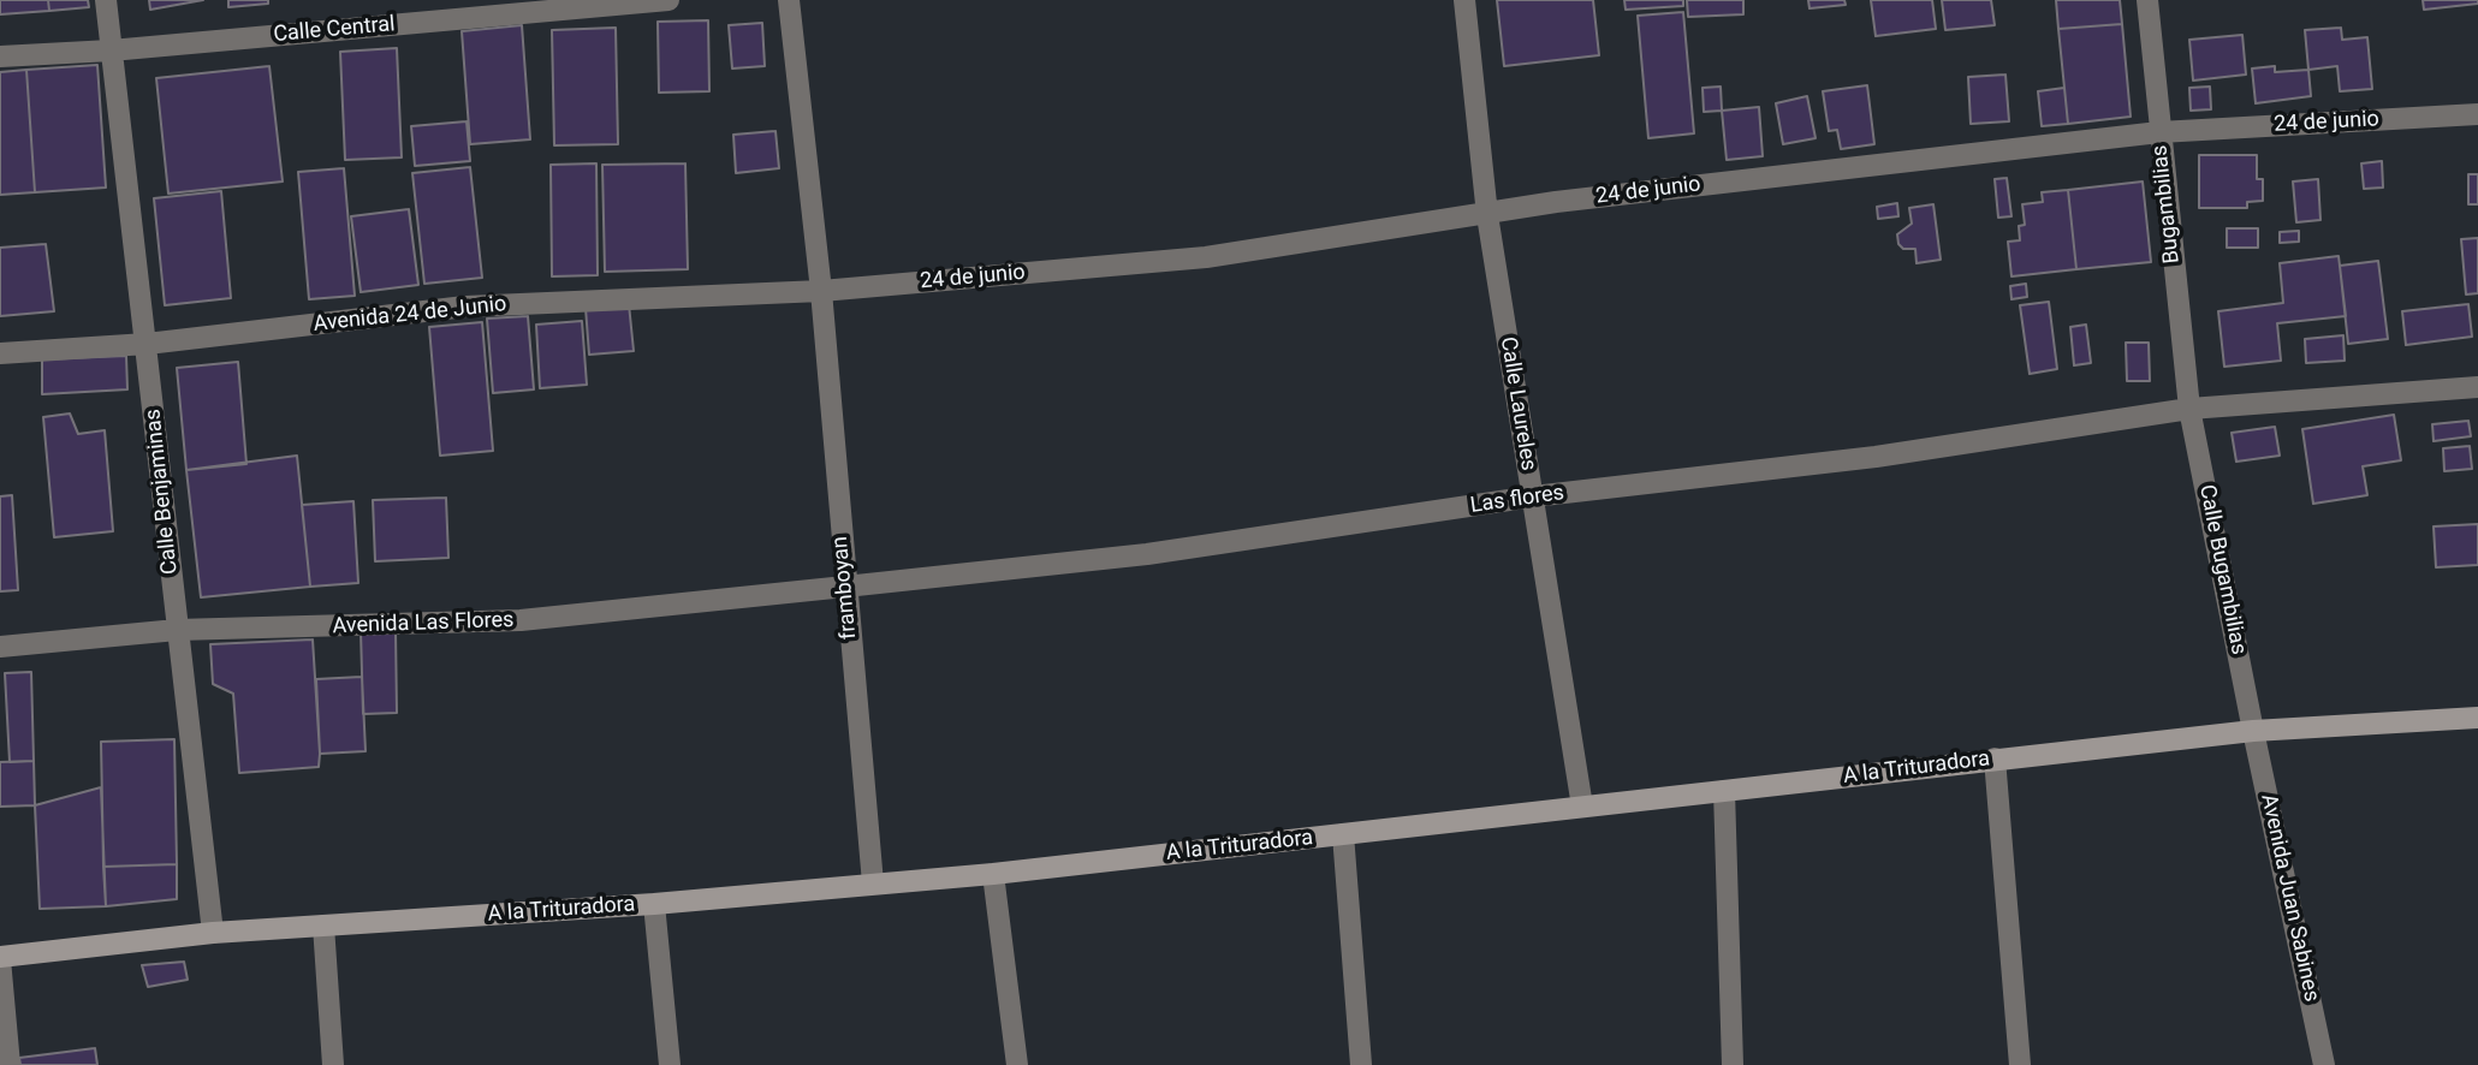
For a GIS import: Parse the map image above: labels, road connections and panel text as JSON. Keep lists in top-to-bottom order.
{
  "streets": {
    "street": [
      "Calle Central",
      "24 de junio",
      "Bugambilias",
      "Avenida 24 de Junio",
      "Calle Laureles",
      "Calle Benjaminas",
      "Las flores",
      "Calle Bugambilias",
      "framboyan",
      "Avenida Las Flores",
      "A la Trituradora",
      "Avenida Juan Sabines"
    ]
  },
  "crossings": [
    ["Calle Central", "Calle Benjaminas"],
    ["24 de junio", "Bugambilias"],
    ["24 de junio", "Avenida 24 de Junio"],
    ["24 de junio", "Calle Laureles"],
    ["24 de junio", "framboyan"],
    ["Bugambilias", "Las flores"],
    ["Bugambilias", "Calle Bugambilias"],
    ["Avenida 24 de Junio", "Calle Benjaminas"],
    ["Avenida 24 de Junio", "framboyan"],
    ["Calle Laureles", "Las flores"],
    ["Calle Laureles", "A la Trituradora"],
    ["Calle Benjaminas", "Avenida Las Flores"],
    ["Calle Benjaminas", "A la Trituradora"],
    ["Las flores", "Calle Bugambilias"],
    ["Las flores", "framboyan"],
    ["Las flores", "Avenida Las Flores"],
    ["Calle Bugambilias", "A la Trituradora"],
    ["Calle Bugambilias", "Avenida Juan Sabines"],
    ["framboyan", "Avenida Las Flores"],
    ["framboyan", "A la Trituradora"],
    ["A la Trituradora", "Avenida Juan Sabines"]
  ]
}
